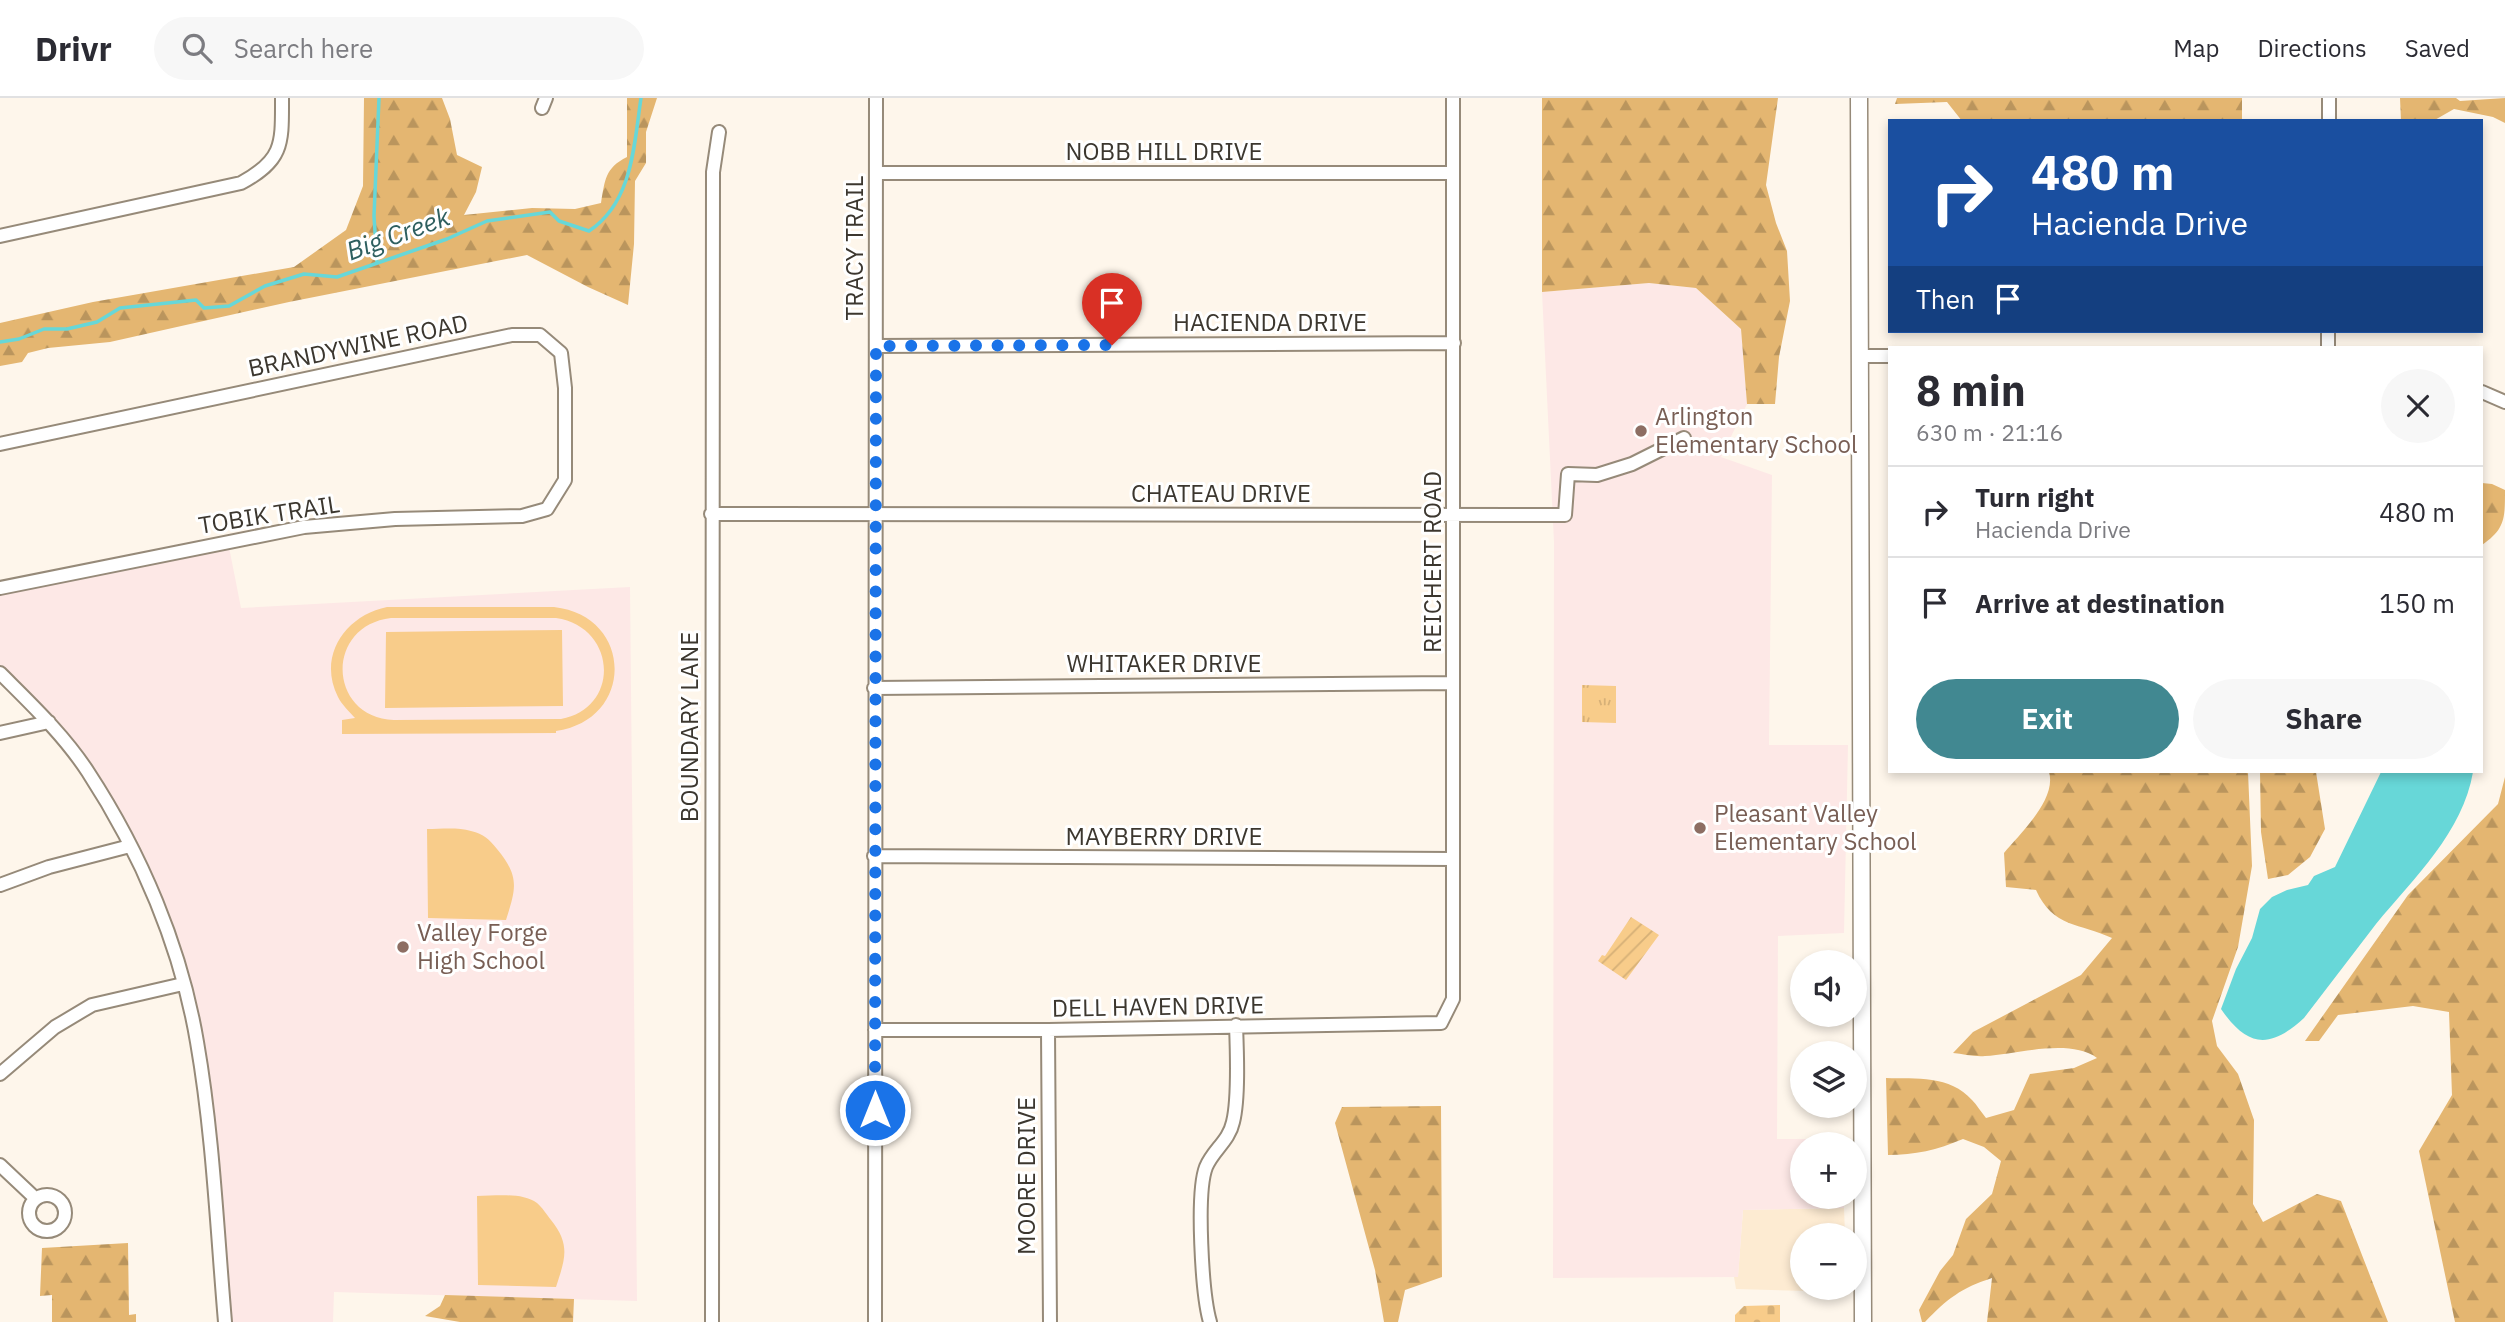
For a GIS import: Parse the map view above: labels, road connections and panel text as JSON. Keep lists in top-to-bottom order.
{
  "streets": {
    "street": [
      "NOBB HILL DRIVE",
      "TRACY TRAIL",
      "HACIENDA DRIVE",
      "BRANDYWINE ROAD",
      "CHATEAU DRIVE",
      "TOBIK TRAIL",
      "REICHERT ROAD",
      "WHITAKER DRIVE",
      "BOUNDARY LANE",
      "MAYBERRY DRIVE",
      "DELL HAVEN DRIVE",
      "MOORE DRIVE"
    ]
  },
  "crossings": [
    ["NOBB HILL DRIVE", "TRACY TRAIL"],
    ["NOBB HILL DRIVE", "REICHERT ROAD"],
    ["TRACY TRAIL", "HACIENDA DRIVE"],
    ["TRACY TRAIL", "CHATEAU DRIVE"],
    ["TRACY TRAIL", "WHITAKER DRIVE"],
    ["TRACY TRAIL", "MAYBERRY DRIVE"],
    ["TRACY TRAIL", "DELL HAVEN DRIVE"],
    ["HACIENDA DRIVE", "REICHERT ROAD"],
    ["BRANDYWINE ROAD", "TOBIK TRAIL"],
    ["CHATEAU DRIVE", "REICHERT ROAD"],
    ["CHATEAU DRIVE", "BOUNDARY LANE"],
    ["REICHERT ROAD", "WHITAKER DRIVE"],
    ["REICHERT ROAD", "MAYBERRY DRIVE"],
    ["REICHERT ROAD", "DELL HAVEN DRIVE"],
    ["DELL HAVEN DRIVE", "MOORE DRIVE"]
  ],
  "water": ["Big Creek"],
  "places": ["Arlington Elementary School", "Pleasant Valley Elementary School", "Valley Forge High School"],
  "page": {
    "header": "Drivr",
    "search": "Search here",
    "nav": ["Map", "Directions", "Saved"],
    "turn": ["480 m", "Hacienda Drive"],
    "then": "Then",
    "heading": ["8 min", "630 m · 21:16"],
    "list": [
      {
        "name": "Turn right",
        "note": "Hacienda Drive",
        "value": "480 m"
      },
      {
        "name": "Arrive at destination",
        "value": "150 m"
      }
    ],
    "buttons": ["Exit", "Share"],
    "map_buttons": ["+", "−"]
  }
}
